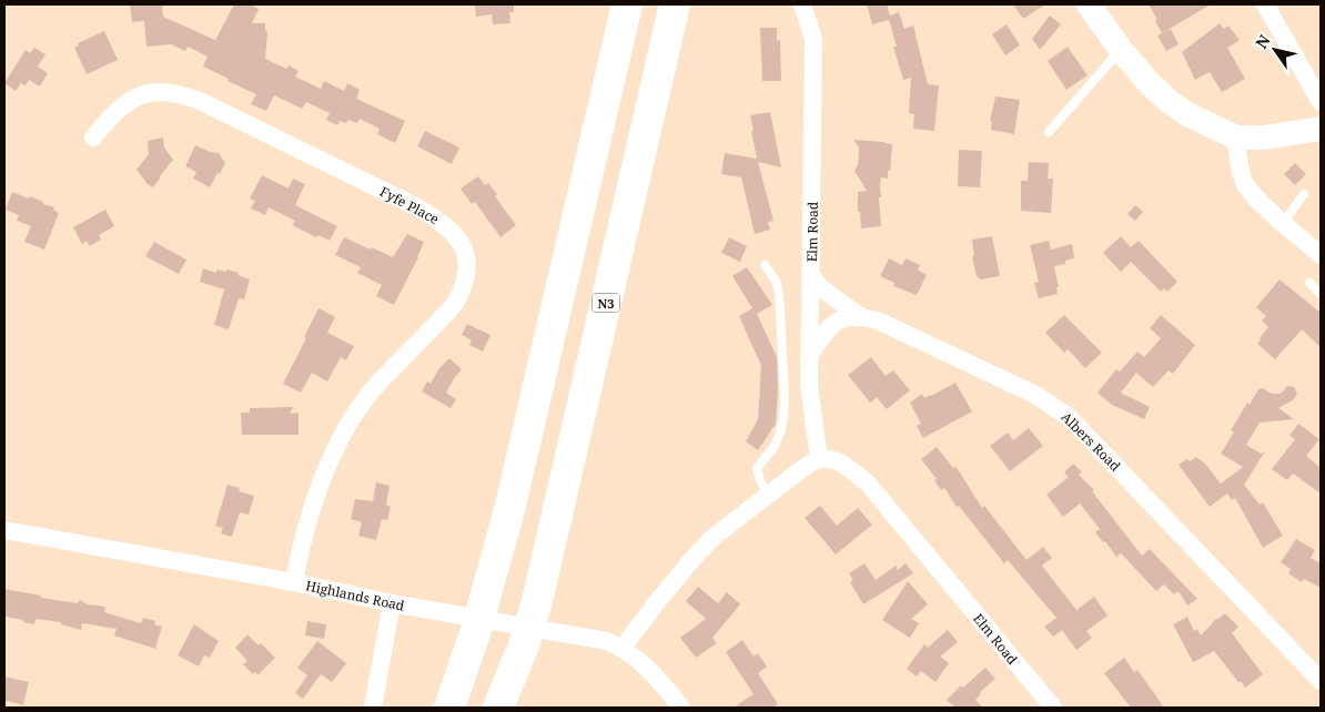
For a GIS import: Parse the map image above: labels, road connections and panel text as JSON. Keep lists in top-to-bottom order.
{
  "streets": {
    "highway": ["N3"],
    "street": [
      "Fyfe Place",
      "Elm Road",
      "Albers Road",
      "Highlands Road"
    ]
  },
  "crossings": [
    ["Fyfe Place", "Highlands Road"],
    ["Elm Road", "Albers Road"]
  ],
  "north": "top left"
}
